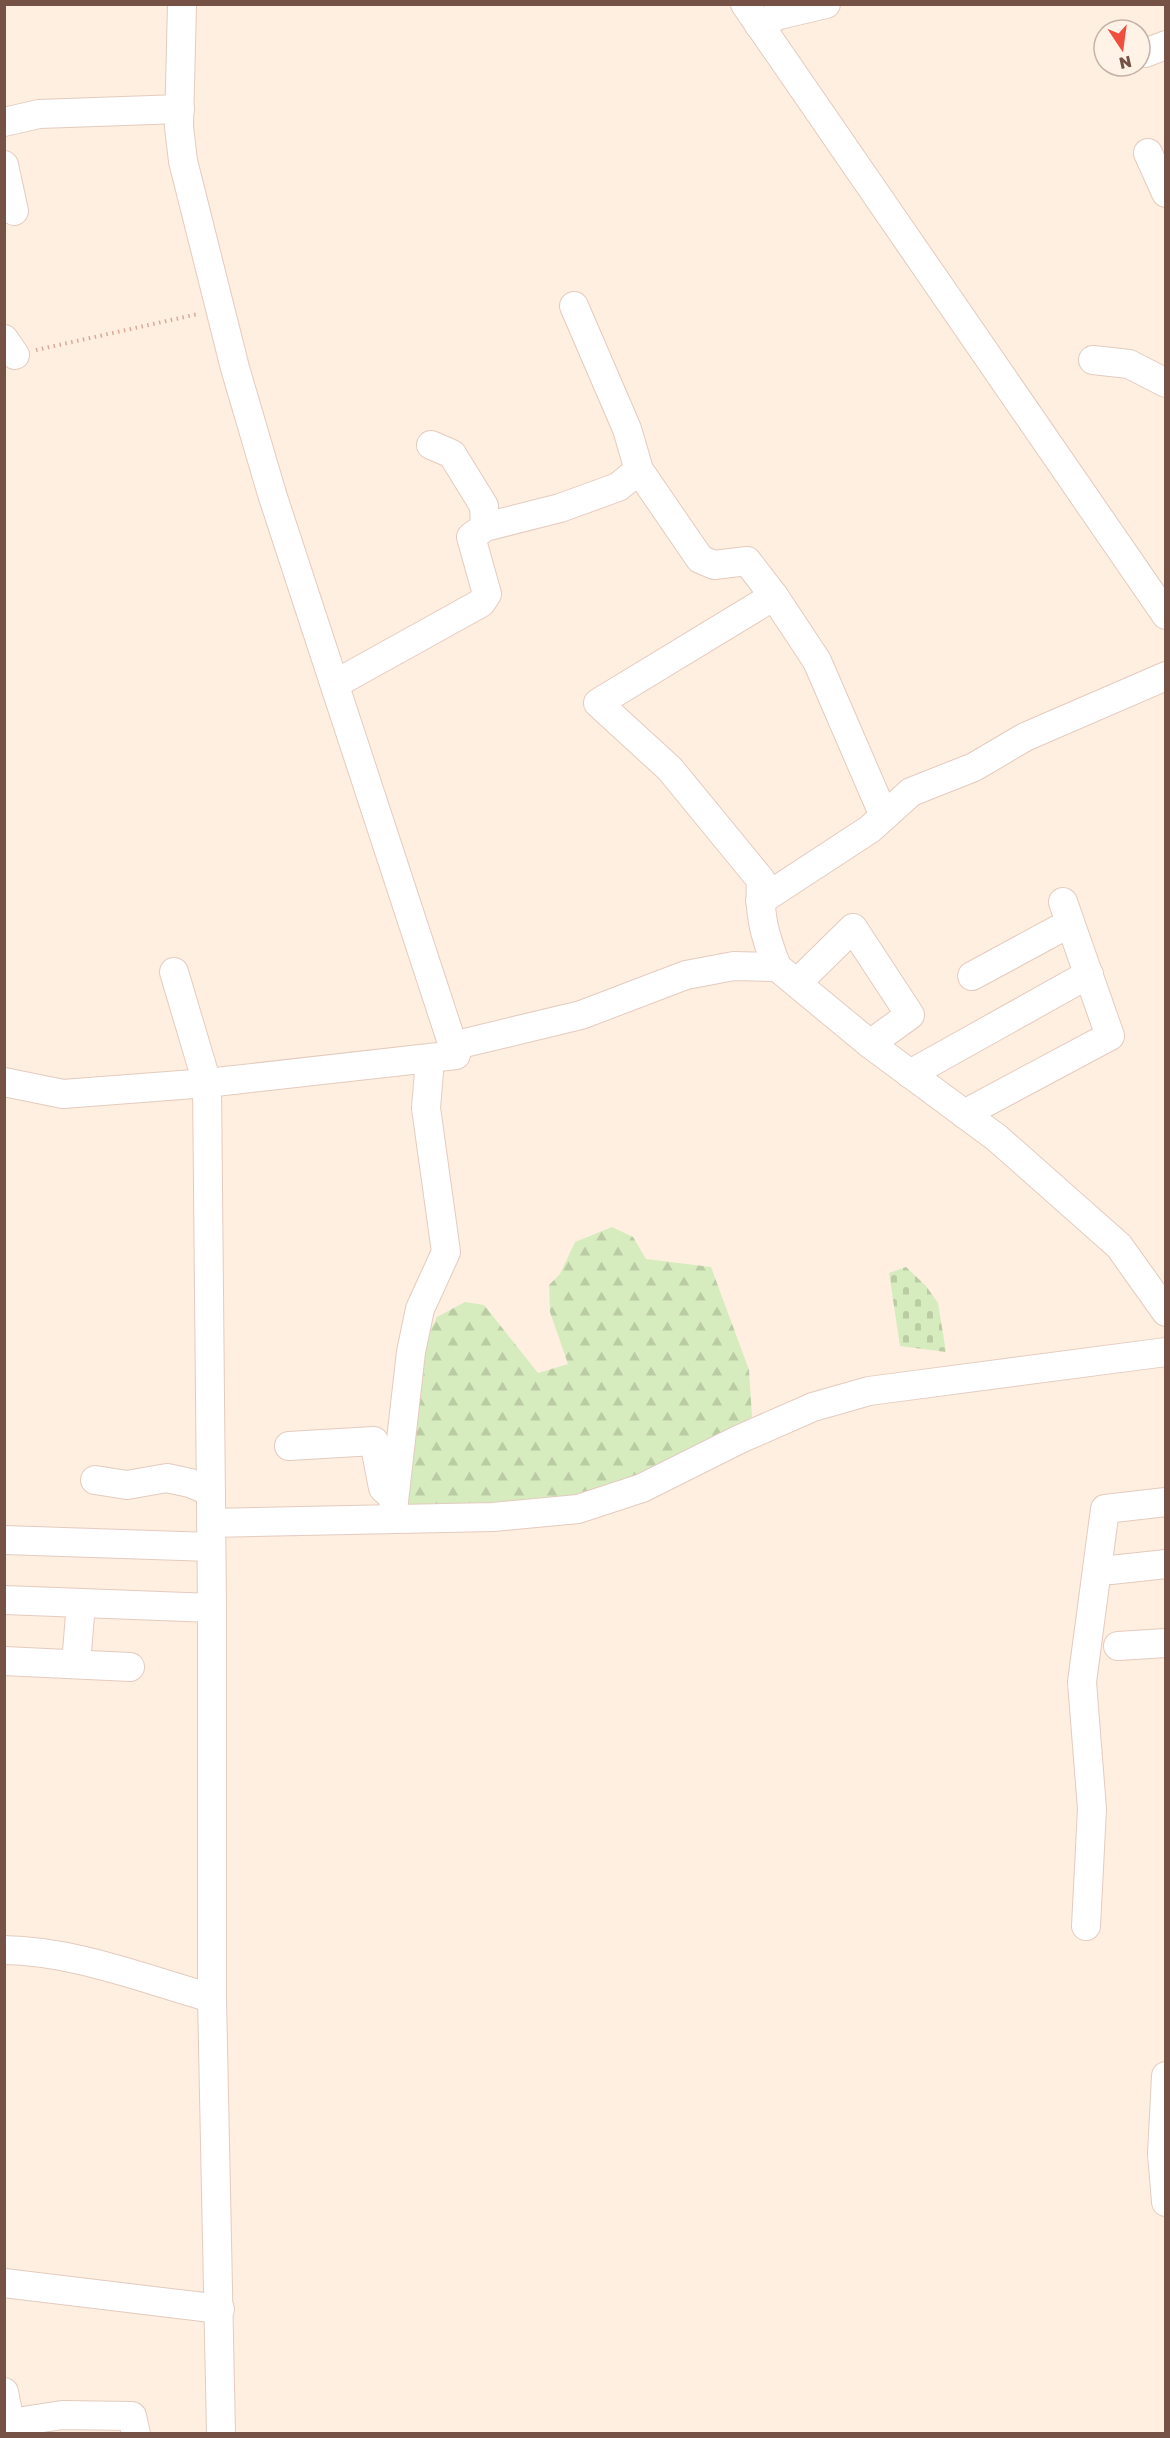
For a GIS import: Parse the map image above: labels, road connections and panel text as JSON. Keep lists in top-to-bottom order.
{
  "north": "bottom"
}
